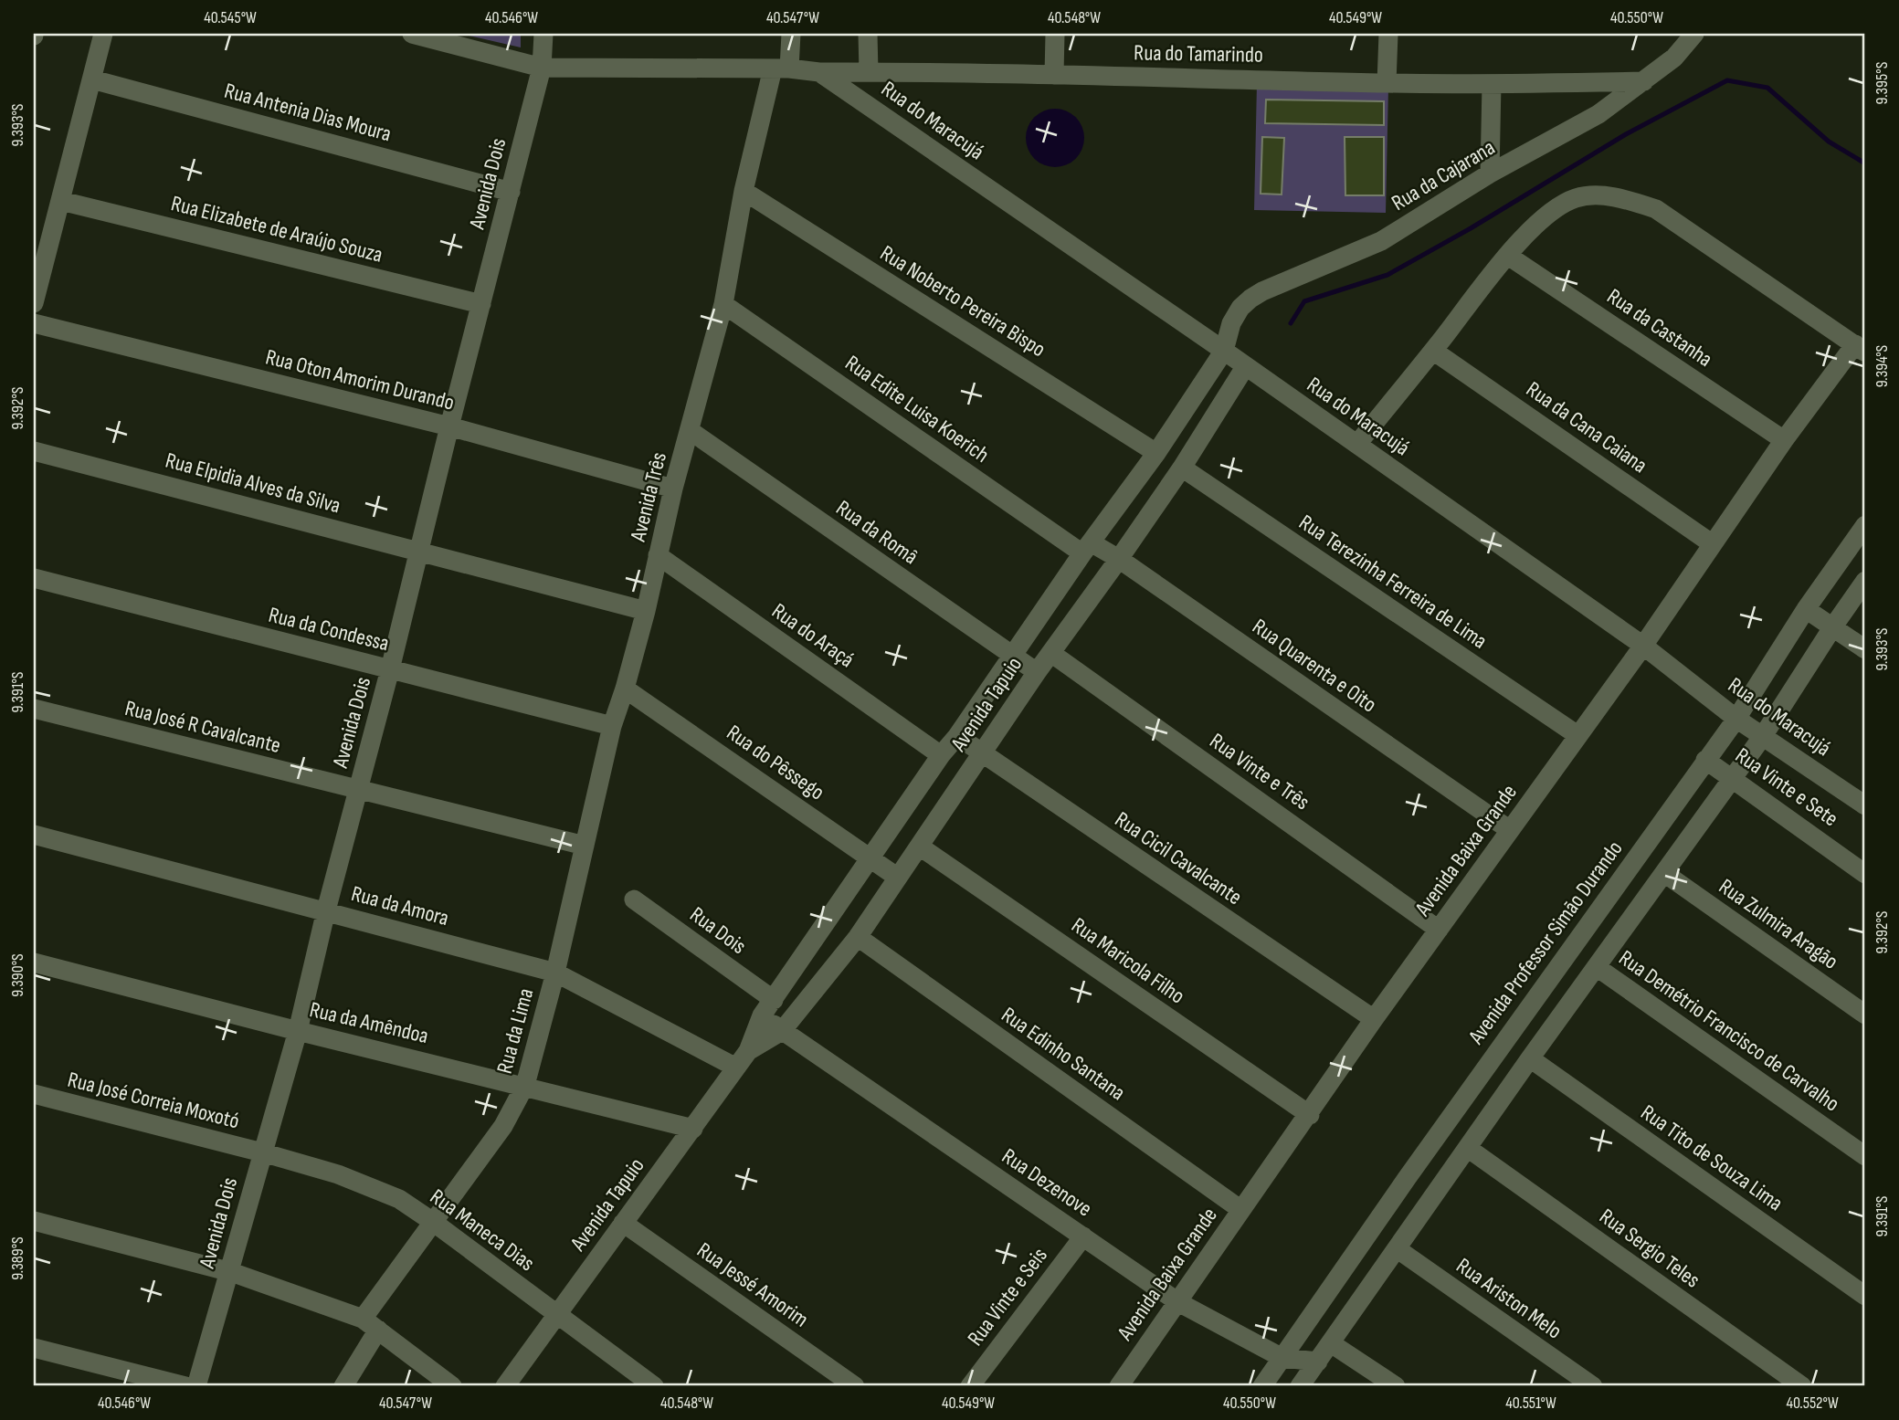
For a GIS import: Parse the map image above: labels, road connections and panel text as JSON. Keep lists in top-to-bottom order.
{
  "streets": {
    "street": [
      "Rua do Tamarindo",
      "Rua Antenia Dias Moura",
      "Rua do Maracujá",
      "Rua da Cajarana",
      "Avenida Dois",
      "Rua Elizabete de Araújo Souza",
      "Rua Noberto Pereira Bispo",
      "Rua da Castanha",
      "Rua Oton Amorim Durando",
      "Rua Edite Luisa Koerich",
      "Rua da Cana Caiana",
      "Rua Elpidia Alves da Silva",
      "Avenida Três",
      "Rua da Româ",
      "Rua Terezinha Ferreira de Lima",
      "Rua da Condessa",
      "Rua do Araçá",
      "Rua Quarenta e Oito",
      "Avenida Tapuio",
      "Rua José R Cavalcante",
      "Rua do Pêssego",
      "Rua Vinte e Três",
      "Rua Vinte e Sete",
      "Avenida Baixa Grande",
      "Rua Cicil Cavalcante",
      "Rua da Amora",
      "Rua Zulmira Aragão",
      "Rua Dois",
      "Avenida Professor Simão Durando",
      "Rua Maricola Filho",
      "Rua da Amêndoa",
      "Rua da Lima",
      "Rua Demétrio Francisco de Carvalho",
      "Rua Edinho Santana",
      "Rua José Correia Moxotó",
      "Rua Tito de Souza Lima",
      "Rua Dezenove",
      "Rua Maneca Dias",
      "Rua Sergio Teles",
      "Rua Jessé Amorim",
      "Rua Vinte e Seis",
      "Rua Ariston Melo"
    ]
  },
  "crossings": [
    ["Rua do Tamarindo", "Rua do Maracujá"],
    ["Rua do Tamarindo", "Rua da Cajarana"],
    ["Rua do Tamarindo", "Avenida Dois"],
    ["Rua do Tamarindo", "Avenida Três"],
    ["Rua Antenia Dias Moura", "Avenida Dois"],
    ["Rua do Maracujá", "Rua da Cajarana"],
    ["Rua do Maracujá", "Avenida Tapuio"],
    ["Rua do Maracujá", "Avenida Baixa Grande"],
    ["Rua do Maracujá", "Avenida Professor Simão Durando"],
    ["Rua da Cajarana", "Avenida Tapuio"],
    ["Avenida Dois", "Rua Elizabete de Araújo Souza"],
    ["Avenida Dois", "Rua Oton Amorim Durando"],
    ["Avenida Dois", "Rua Elpidia Alves da Silva"],
    ["Avenida Dois", "Rua da Condessa"],
    ["Avenida Dois", "Rua José R Cavalcante"],
    ["Avenida Dois", "Rua da Amora"],
    ["Avenida Dois", "Rua da Amêndoa"],
    ["Avenida Dois", "Rua José Correia Moxotó"],
    ["Avenida Dois", "Rua Maneca Dias"],
    ["Rua Noberto Pereira Bispo", "Avenida Três"],
    ["Rua Noberto Pereira Bispo", "Avenida Tapuio"],
    ["Rua da Castanha", "Avenida Baixa Grande"],
    ["Rua Oton Amorim Durando", "Avenida Três"],
    ["Rua Edite Luisa Koerich", "Avenida Três"],
    ["Rua Edite Luisa Koerich", "Rua Quarenta e Oito"],
    ["Rua Edite Luisa Koerich", "Avenida Tapuio"],
    ["Rua da Cana Caiana", "Avenida Baixa Grande"],
    ["Rua Elpidia Alves da Silva", "Avenida Três"],
    ["Avenida Três", "Rua da Româ"],
    ["Avenida Três", "Rua da Condessa"],
    ["Avenida Três", "Rua do Araçá"],
    ["Avenida Três", "Rua José R Cavalcante"],
    ["Avenida Três", "Rua do Pêssego"],
    ["Avenida Três", "Rua da Amora"],
    ["Avenida Três", "Rua da Lima"],
    ["Rua da Româ", "Avenida Tapuio"],
    ["Rua Terezinha Ferreira de Lima", "Avenida Tapuio"],
    ["Rua Terezinha Ferreira de Lima", "Avenida Baixa Grande"],
    ["Rua do Araçá", "Avenida Tapuio"],
    ["Rua Quarenta e Oito", "Avenida Tapuio"],
    ["Rua Quarenta e Oito", "Avenida Baixa Grande"],
    ["Avenida Tapuio", "Rua do Pêssego"],
    ["Avenida Tapuio", "Rua Vinte e Três"],
    ["Avenida Tapuio", "Rua Cicil Cavalcante"],
    ["Avenida Tapuio", "Rua da Amora"],
    ["Avenida Tapuio", "Rua Dois"],
    ["Avenida Tapuio", "Rua Maricola Filho"],
    ["Avenida Tapuio", "Rua da Amêndoa"],
    ["Avenida Tapuio", "Rua Edinho Santana"],
    ["Avenida Tapuio", "Rua Dezenove"],
    ["Avenida Tapuio", "Rua Maneca Dias"],
    ["Avenida Tapuio", "Rua Jessé Amorim"],
    ["Rua Vinte e Três", "Avenida Baixa Grande"],
    ["Rua Vinte e Sete", "Avenida Professor Simão Durando"],
    ["Avenida Baixa Grande", "Rua Cicil Cavalcante"],
    ["Avenida Baixa Grande", "Rua Maricola Filho"],
    ["Avenida Baixa Grande", "Rua Edinho Santana"],
    ["Avenida Baixa Grande", "Rua Dezenove"],
    ["Rua da Amora", "Rua da Lima"],
    ["Avenida Professor Simão Durando", "Rua Dezenove"],
    ["Rua da Amêndoa", "Rua da Lima"],
    ["Rua da Lima", "Rua Maneca Dias"],
    ["Rua José Correia Moxotó", "Rua Maneca Dias"],
    ["Rua Dezenove", "Rua Vinte e Seis"]
  ],
  "coordinates": [
    "40.545°W",
    "40.546°W",
    "40.547°W",
    "40.548°W",
    "40.549°W",
    "40.550°W",
    "9.395°S",
    "9.393°S",
    "9.394°S",
    "9.392°S",
    "9.391°S",
    "9.390°S",
    "9.389°S",
    "40.551°W",
    "40.552°W"
  ]
}
